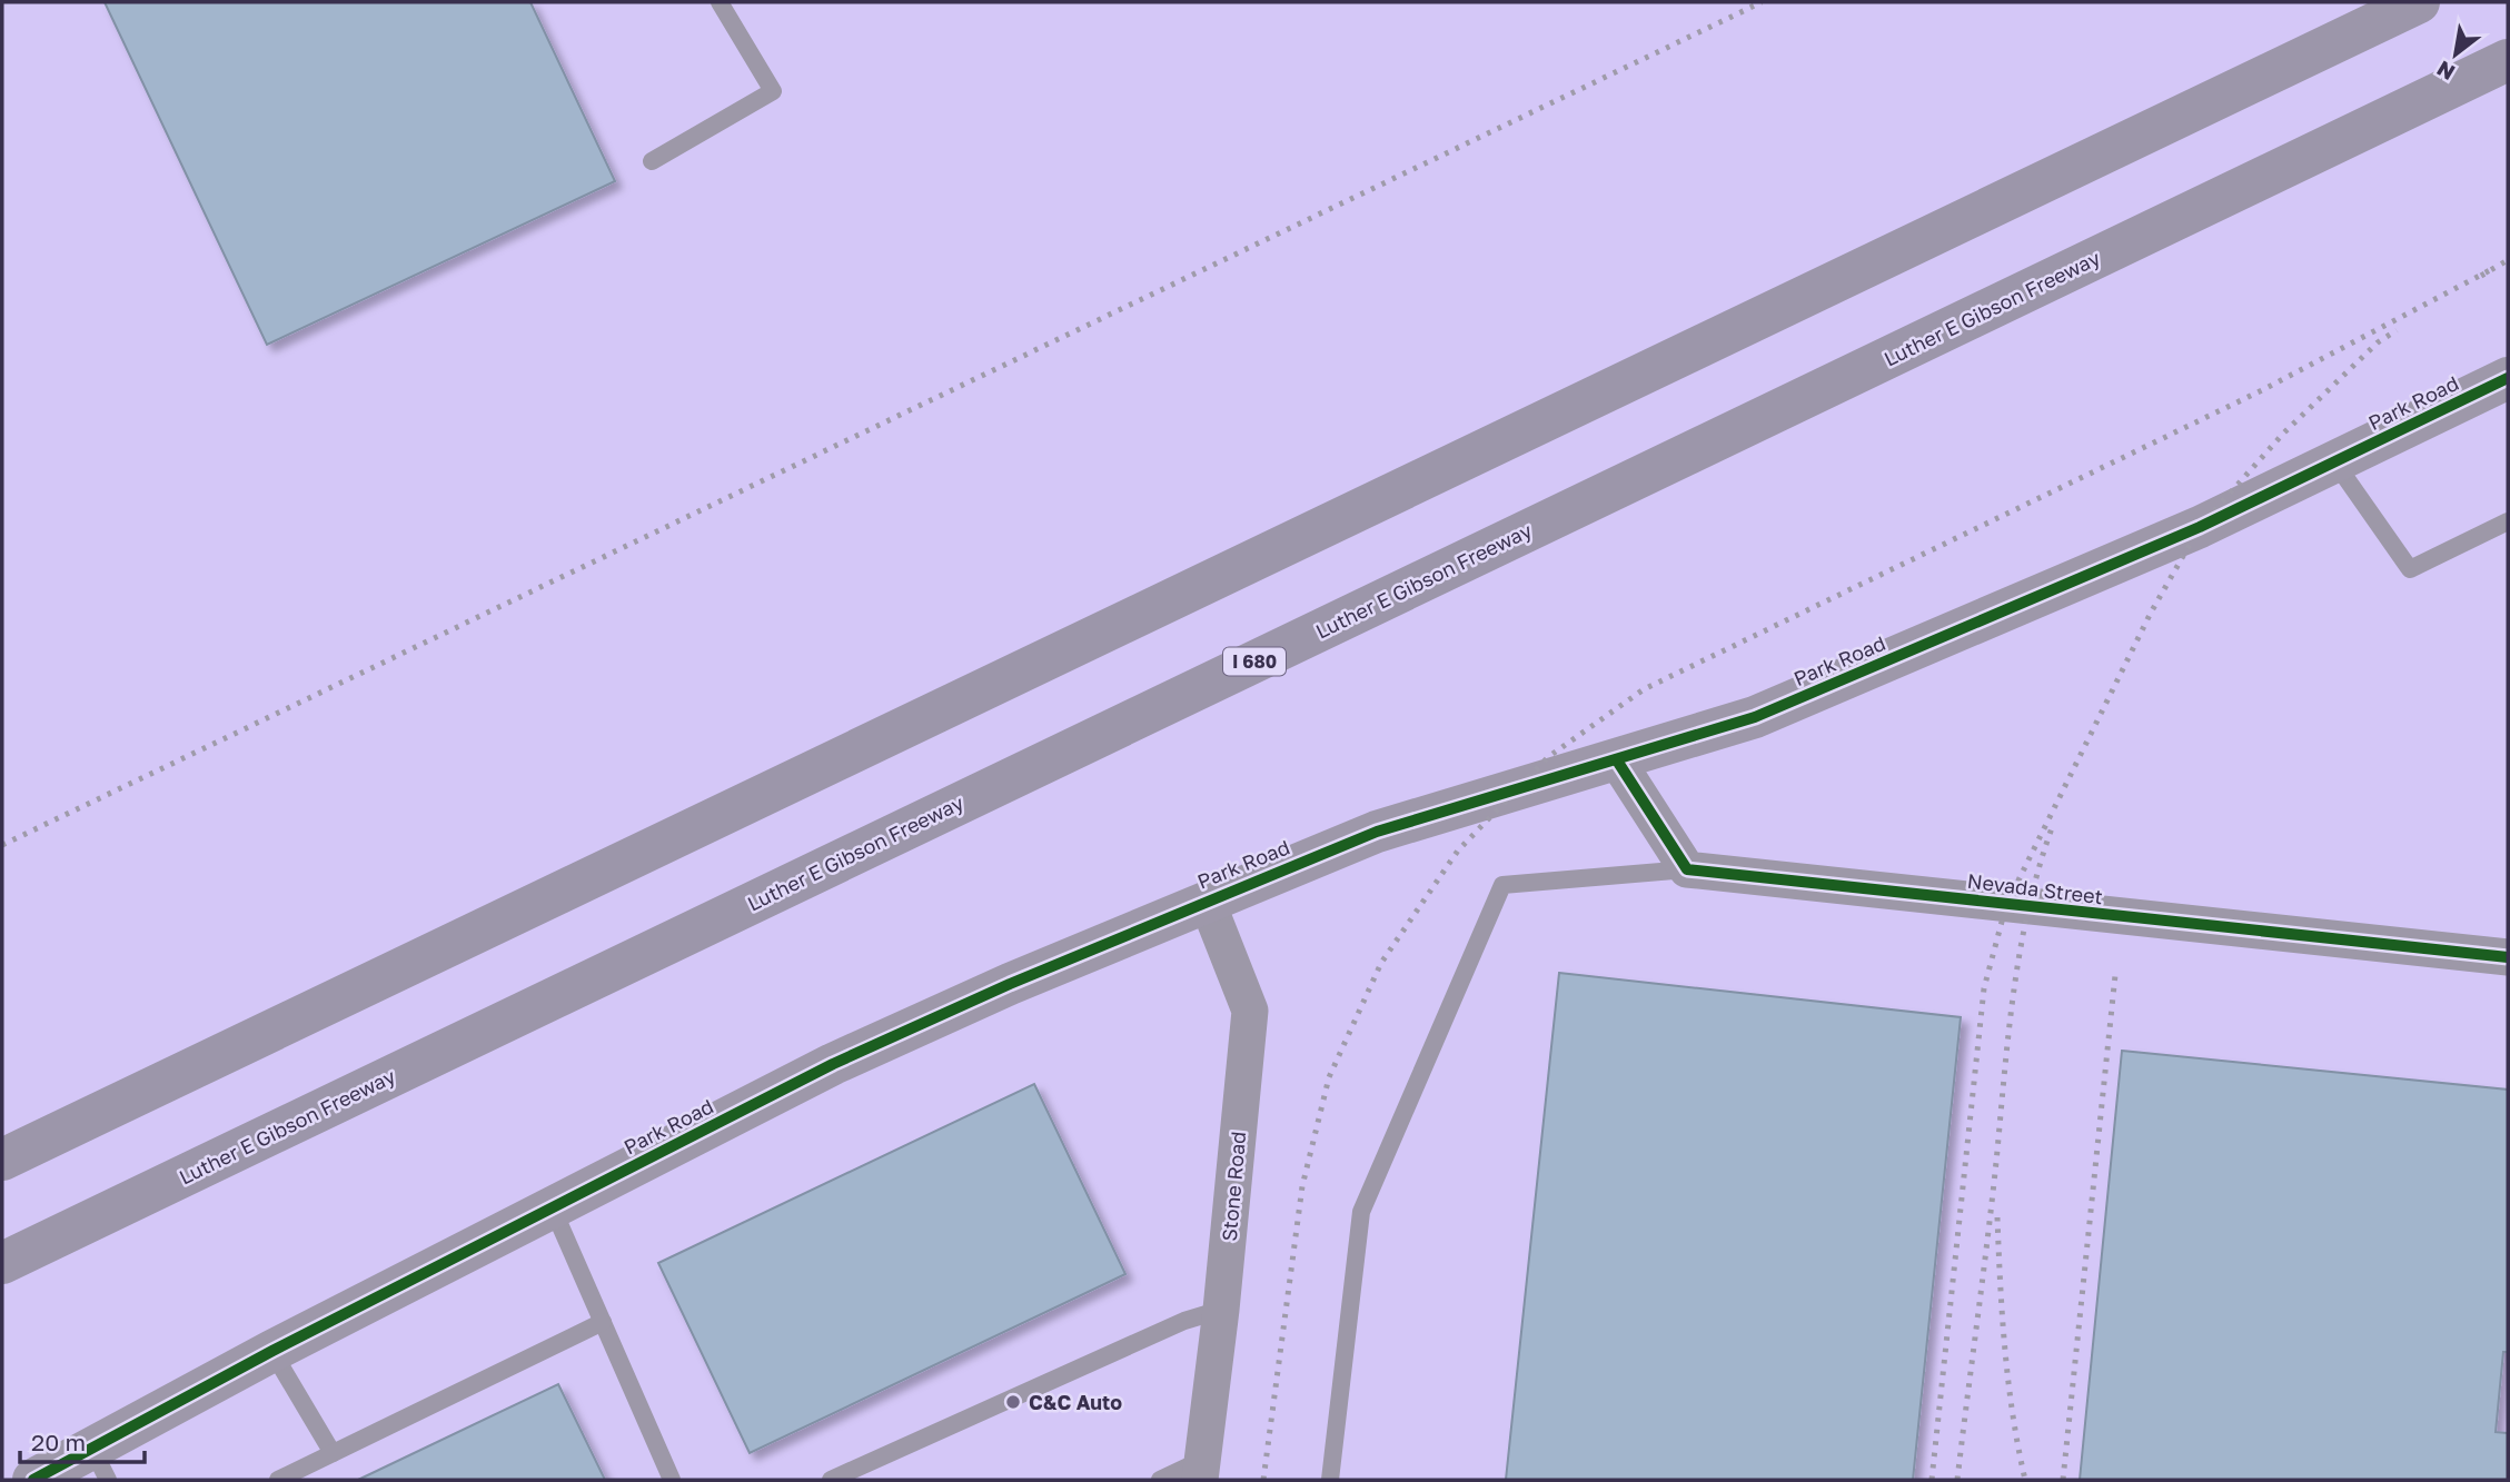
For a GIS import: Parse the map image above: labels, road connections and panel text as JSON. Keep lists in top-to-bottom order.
{
  "streets": {
    "highway": ["Luther E Gibson Freeway", "I 680"],
    "street": ["Park Road", "Nevada Street", "Stone Road"]
  },
  "crossings": [
    ["Park Road", "Stone Road"]
  ],
  "places": ["C&C Auto"],
  "scale_bar": "20 m",
  "north": "bottom left"
}
